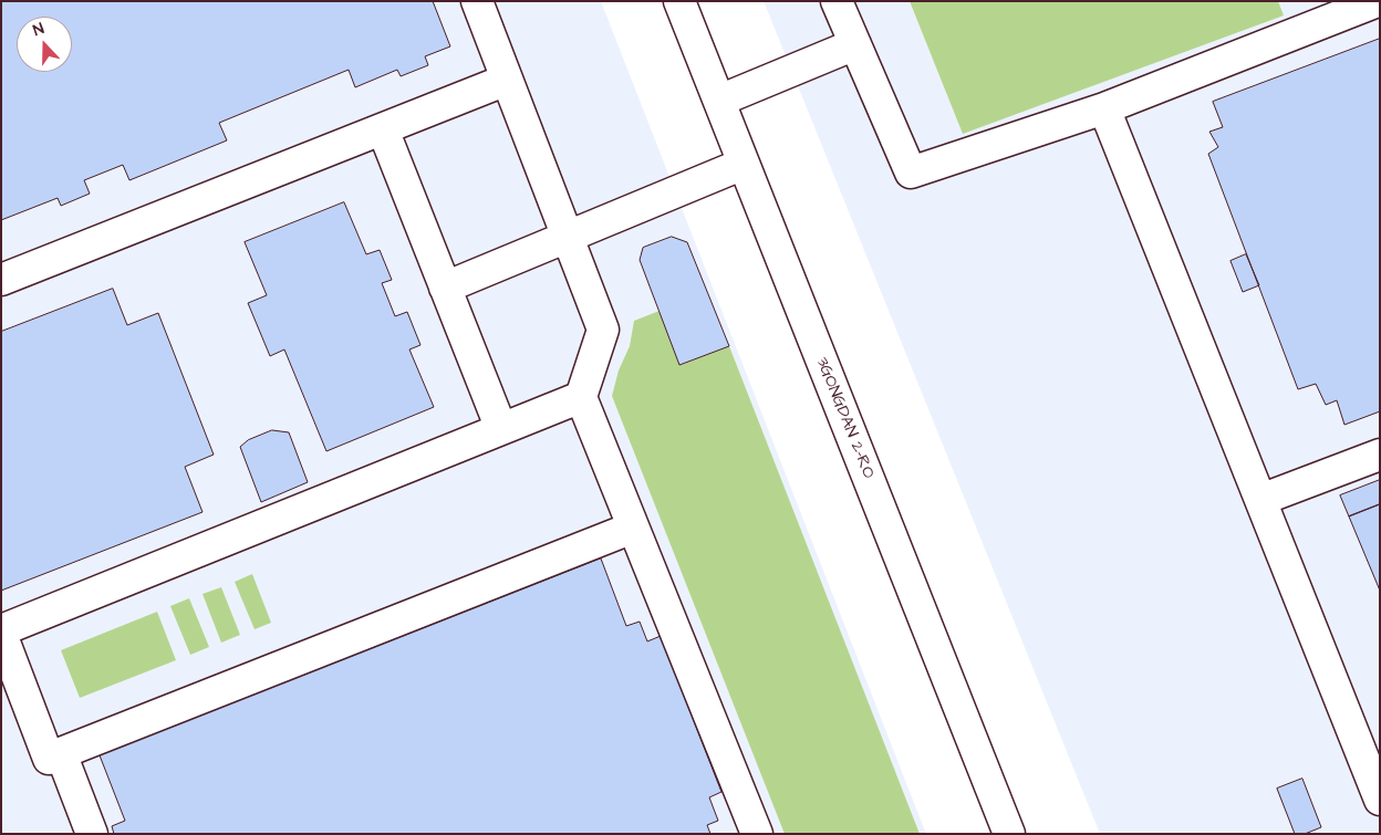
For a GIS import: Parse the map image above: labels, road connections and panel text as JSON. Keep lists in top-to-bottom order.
{
  "streets": {
    "street": ["3GONGDAN 2-RO"]
  },
  "north": "top"
}
